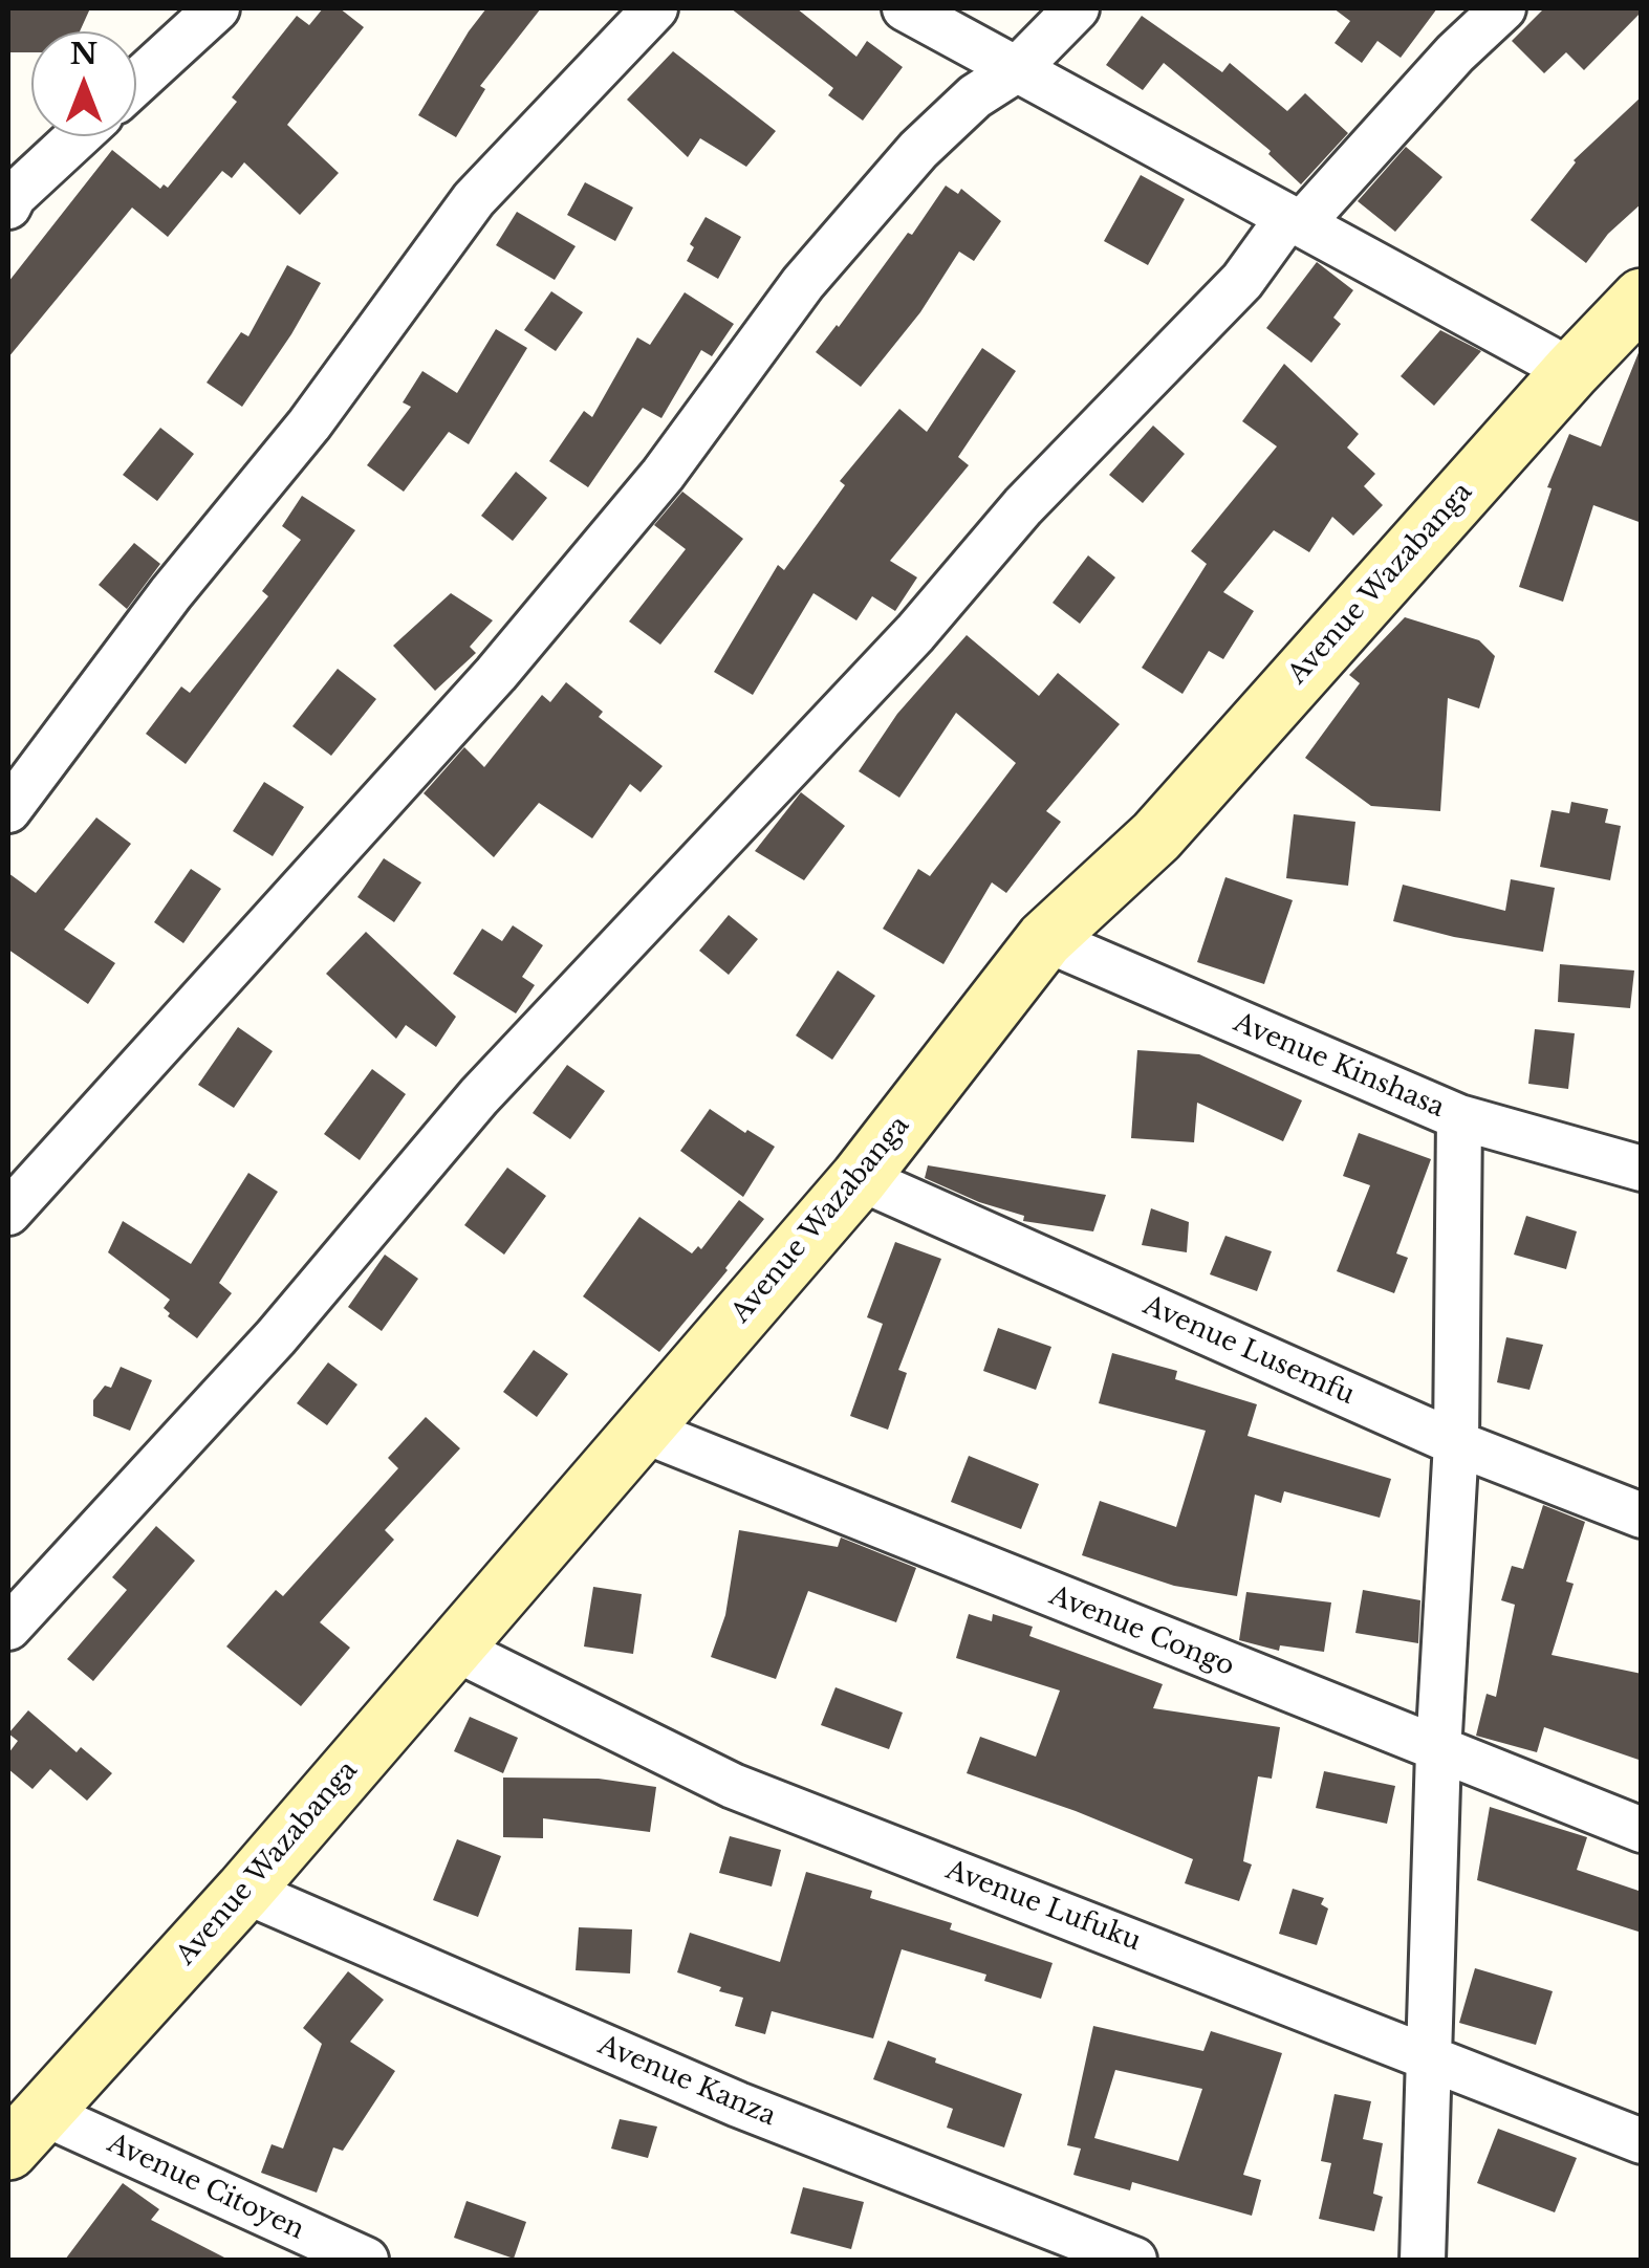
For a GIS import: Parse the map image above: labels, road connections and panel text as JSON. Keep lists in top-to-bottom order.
{
  "streets": {
    "main road": ["Avenue Wazabanga"],
    "street": [
      "Avenue Kinshasa",
      "Avenue Lusemfu",
      "Avenue Congo",
      "Avenue Lufuku",
      "Avenue Kanza",
      "Avenue Citoyen"
    ]
  },
  "crossings": [
    ["Avenue Wazabanga", "Avenue Kinshasa"],
    ["Avenue Wazabanga", "Avenue Lusemfu"],
    ["Avenue Wazabanga", "Avenue Congo"],
    ["Avenue Wazabanga", "Avenue Lufuku"],
    ["Avenue Wazabanga", "Avenue Kanza"],
    ["Avenue Wazabanga", "Avenue Citoyen"]
  ],
  "north": "top"
}
